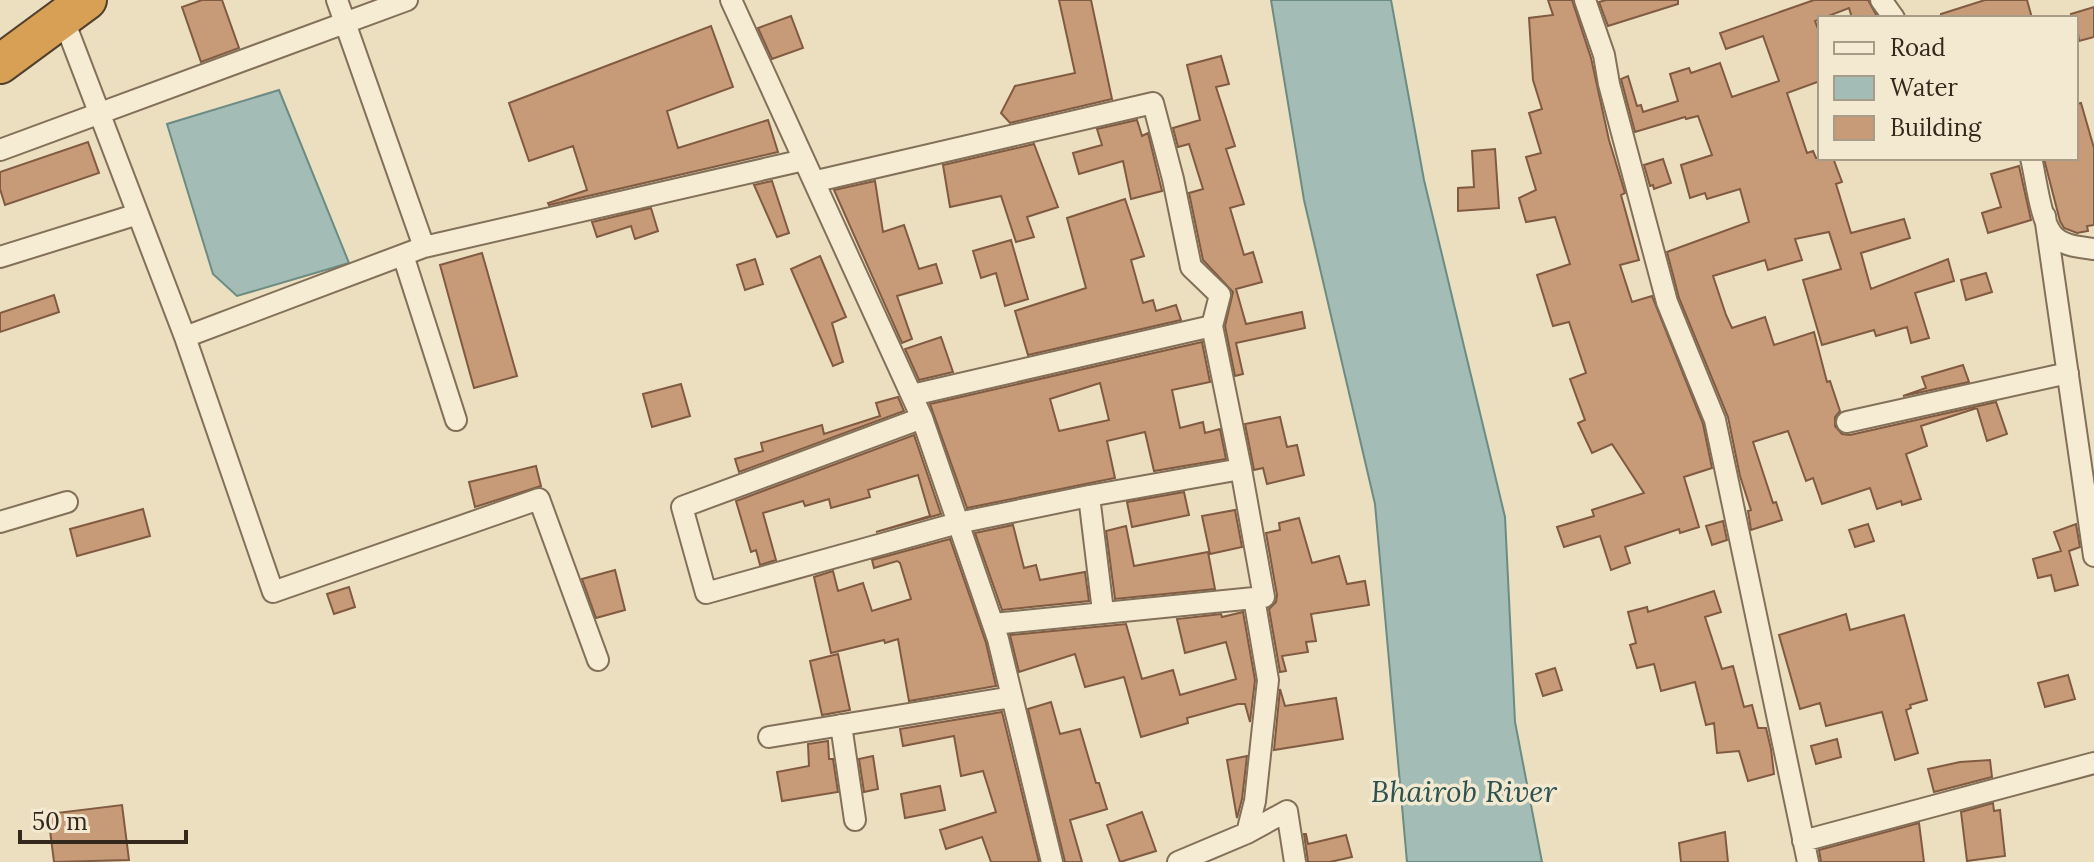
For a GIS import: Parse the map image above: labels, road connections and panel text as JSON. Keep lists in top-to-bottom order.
{
  "water": ["Bhairob River"],
  "legend": ["Road", "Water", "Building"],
  "scale_bar": "50 m"
}
